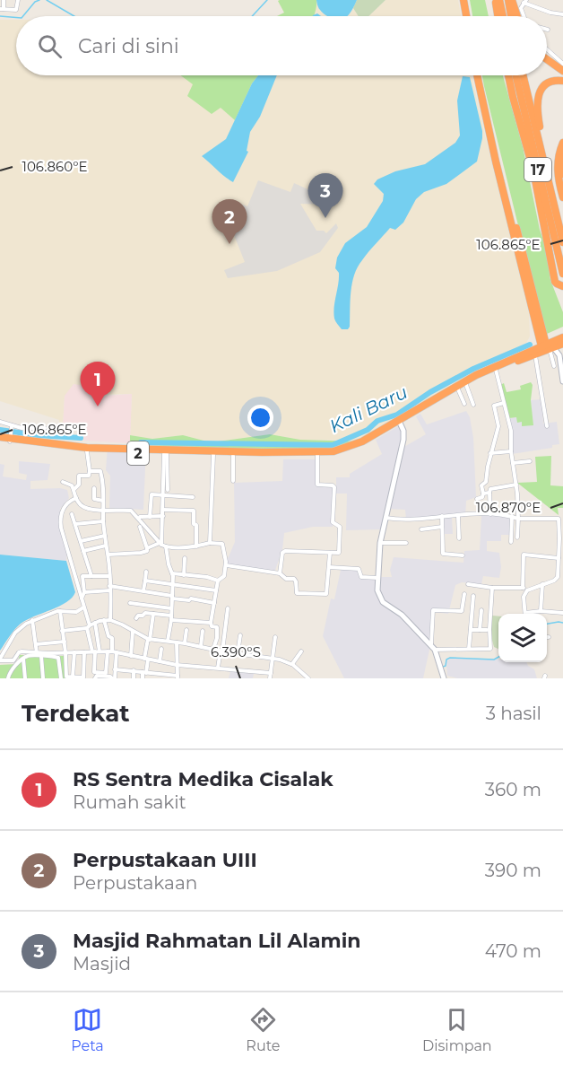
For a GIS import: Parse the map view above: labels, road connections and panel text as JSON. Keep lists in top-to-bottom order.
{
  "streets": {
    "highway": ["17", "2"]
  },
  "water": ["Kali Baru"],
  "page": {
    "search": "Cari di sini",
    "pins": ["3", "2", "1"],
    "heading": ["Terdekat", "3 hasil"],
    "list": [
      {
        "mark": "1",
        "name": "RS Sentra Medika Cisalak",
        "note": "Rumah sakit",
        "value": "360 m"
      },
      {
        "mark": "2",
        "name": "Perpustakaan UIII",
        "note": "Perpustakaan",
        "value": "390 m"
      },
      {
        "mark": "3",
        "name": "Masjid Rahmatan Lil Alamin",
        "note": "Masjid",
        "value": "470 m"
      }
    ],
    "nav": ["Peta", "Rute", "Disimpan"]
  },
  "coordinates": [
    "106.860°E",
    "106.865°E",
    "106.870°E",
    "6.390°S"
  ]
}
